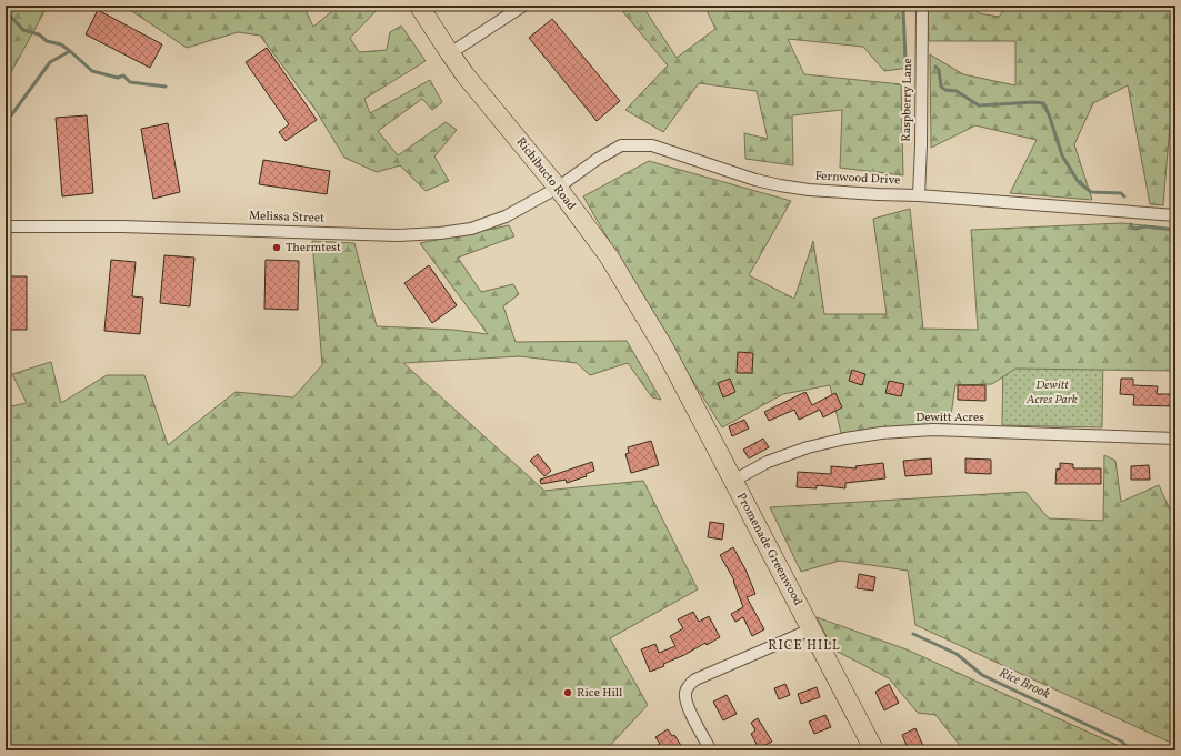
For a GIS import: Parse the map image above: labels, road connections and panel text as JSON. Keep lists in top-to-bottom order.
{
  "streets": {
    "main road": ["Richibucto Road", "Promenade Greenwood"],
    "street": [
      "Raspberry Lane",
      "Fernwood Drive",
      "Melissa Street",
      "Dewitt Acres"
    ]
  },
  "crossings": [
    ["Raspberry Lane", "Fernwood Drive"],
    ["Richibucto Road", "Fernwood Drive"],
    ["Richibucto Road", "Melissa Street"],
    ["Richibucto Road", "Promenade Greenwood"],
    ["Fernwood Drive", "Melissa Street"],
    ["Dewitt Acres", "Promenade Greenwood"]
  ],
  "districts": ["RICE HILL"],
  "water": ["Rice Brook"],
  "parks": ["Dewitt Acres Park"],
  "places": ["Thermtest", "Rice Hill"]
}
